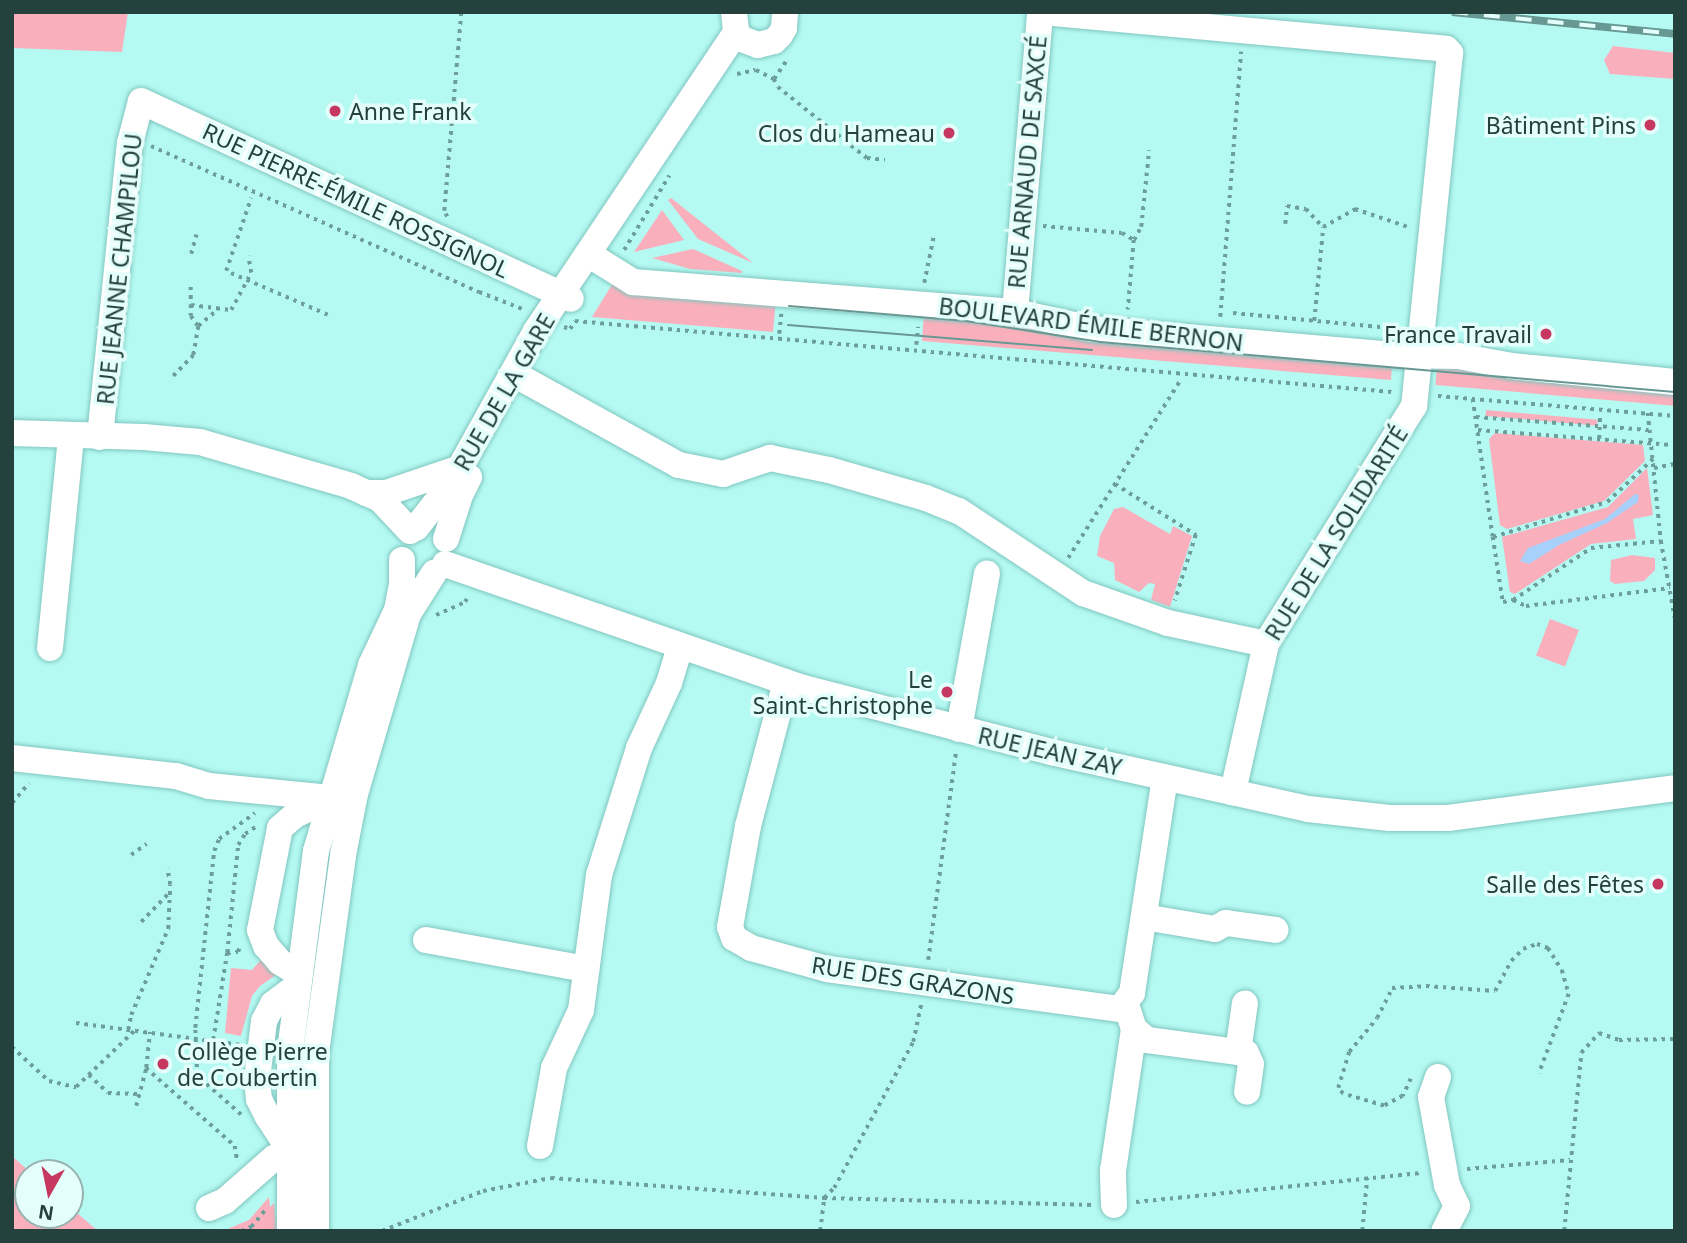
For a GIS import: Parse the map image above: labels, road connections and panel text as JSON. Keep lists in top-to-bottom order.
{
  "streets": {
    "street": [
      "RUE ARNAUD DE SAXCÉ",
      "RUE PIERRE-ÉMILE ROSSIGNOL",
      "RUE JEANNE CHAMPILOU",
      "BOULEVARD ÉMILE BERNON",
      "RUE DE LA GARE",
      "RUE DE LA SOLIDARITÉ",
      "RUE JEAN ZAY",
      "RUE DES GRAZONS"
    ]
  },
  "crossings": [
    ["RUE ARNAUD DE SAXCÉ", "BOULEVARD ÉMILE BERNON"],
    ["RUE PIERRE-ÉMILE ROSSIGNOL", "RUE JEANNE CHAMPILOU"],
    ["RUE PIERRE-ÉMILE ROSSIGNOL", "RUE DE LA GARE"],
    ["BOULEVARD ÉMILE BERNON", "RUE DE LA GARE"],
    ["BOULEVARD ÉMILE BERNON", "RUE DE LA SOLIDARITÉ"],
    ["RUE DE LA GARE", "RUE JEAN ZAY"],
    ["RUE DE LA SOLIDARITÉ", "RUE JEAN ZAY"],
    ["RUE JEAN ZAY", "RUE DES GRAZONS"]
  ],
  "places": [
    "Anne Frank",
    "Bâtiment Pins",
    "Clos du Hameau",
    "France Travail",
    "Le Saint-Christophe",
    "Salle des Fêtes",
    "Collège Pierre de Coubertin"
  ],
  "north": "bottom"
}
